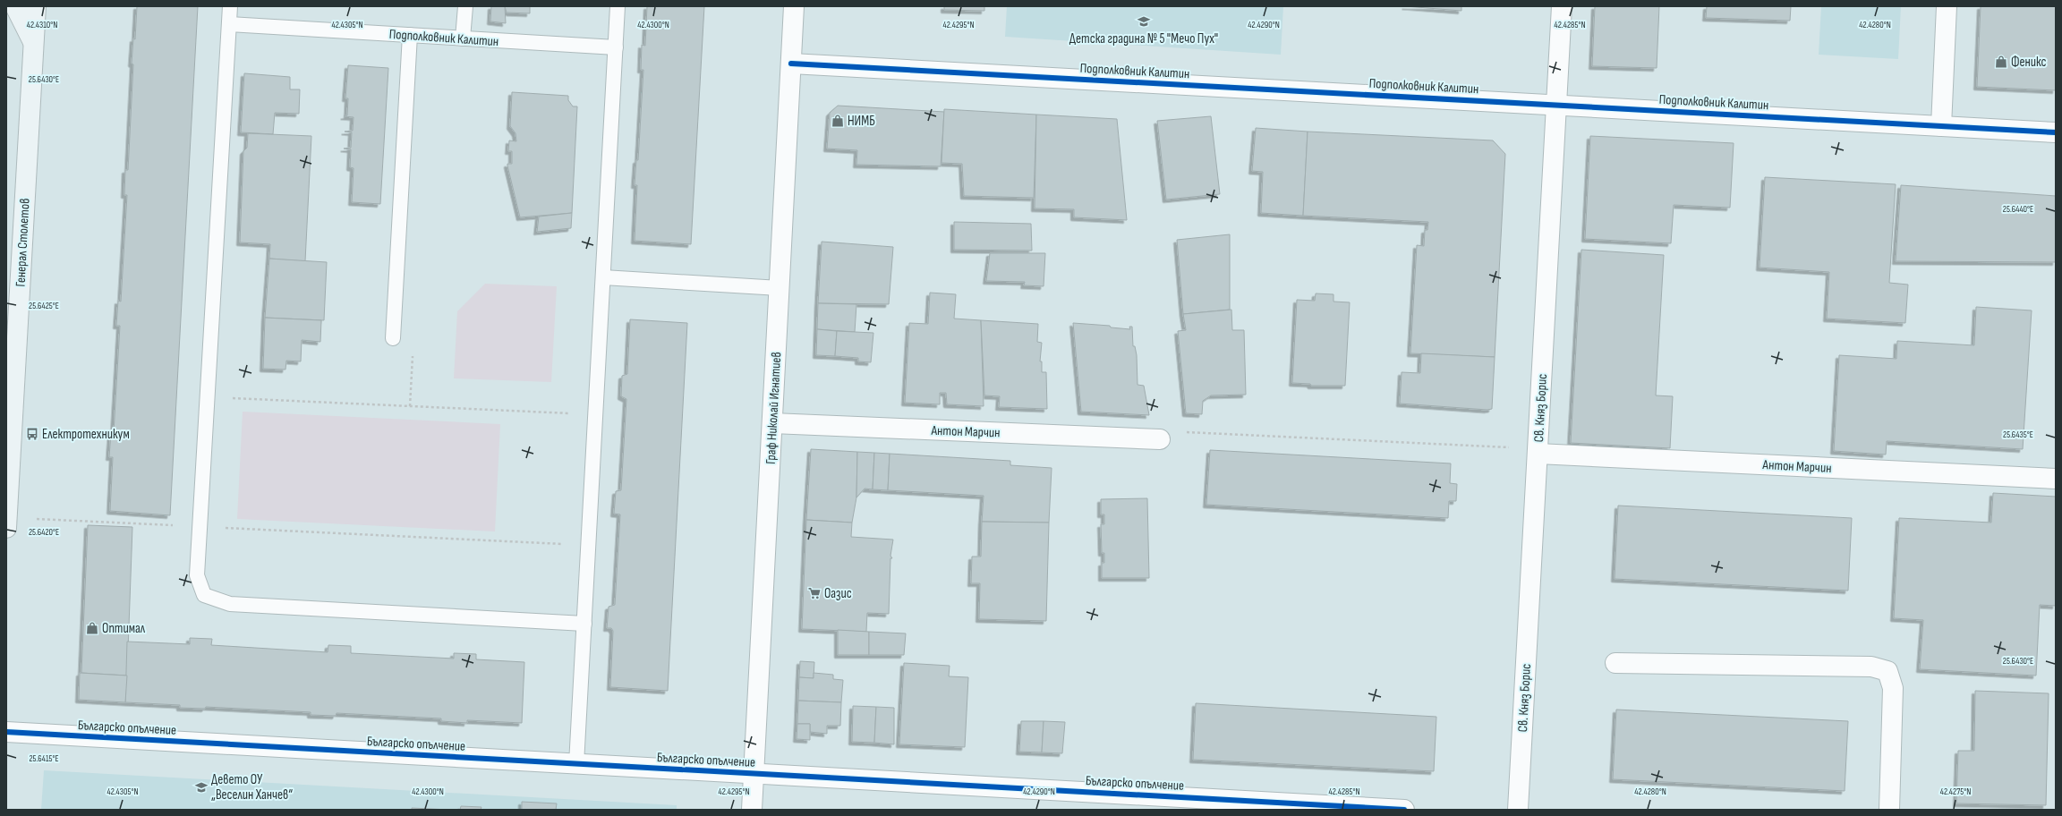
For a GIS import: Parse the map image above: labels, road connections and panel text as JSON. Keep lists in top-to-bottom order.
{
  "streets": {
    "street": [
      "Подполковник Калитин",
      "Генерал Столетов",
      "Граф Николай Игнатиев",
      "Св. Княз Борис",
      "Антон Марчин",
      "Българско опълчение"
    ]
  },
  "crossings": [
    ["Подполковник Калитин", "Граф Николай Игнатиев"],
    ["Подполковник Калитин", "Св. Княз Борис"],
    ["Граф Николай Игнатиев", "Антон Марчин"],
    ["Граф Николай Игнатиев", "Българско опълчение"],
    ["Св. Княз Борис", "Антон Марчин"]
  ],
  "places": {
    "school or university": ["Детска градина № 5 \"Мечо Пух\"", "Девето ОУ „Веселин Ханчев“"],
    "shop": ["Феникс", "НИМБ", "Оптимал"],
    "bus stop": ["Електротехникум"],
    "supermarket": ["Оазис"]
  },
  "coordinates": [
    "42.4310°N",
    "42.4305°N",
    "42.4300°N",
    "42.4295°N",
    "42.4290°N",
    "42.4285°N",
    "42.4280°N",
    "25.6430°E",
    "25.6440°E",
    "25.6425°E",
    "25.6435°E",
    "25.6420°E",
    "25.6415°E",
    "42.4275°N"
  ]
}
